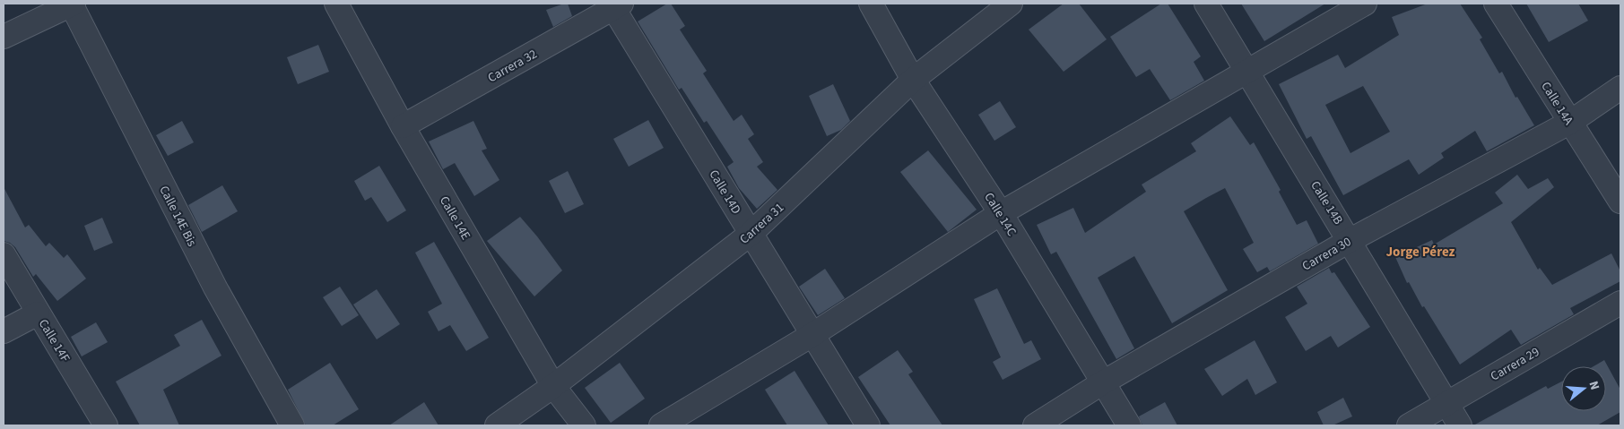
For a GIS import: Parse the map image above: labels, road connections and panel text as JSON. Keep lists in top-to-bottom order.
{
  "streets": {
    "street": [
      "Carrera 32",
      "Calle 14A",
      "Calle 14D",
      "Calle 14B",
      "Calle 14C",
      "Calle 14E Bis",
      "Calle 14E",
      "Carrera 31",
      "Carrera 30",
      "Calle 14F",
      "Carrera 29"
    ]
  },
  "crossings": [
    ["Carrera 32", "Calle 14D"],
    ["Carrera 32", "Calle 14E"],
    ["Calle 14A", "Carrera 30"],
    ["Calle 14D", "Carrera 31"],
    ["Calle 14B", "Carrera 30"],
    ["Calle 14B", "Carrera 29"],
    ["Calle 14C", "Carrera 31"],
    ["Calle 14C", "Carrera 30"],
    ["Calle 14E", "Carrera 31"]
  ],
  "districts": ["Jorge Pérez"],
  "north": "right"
}
